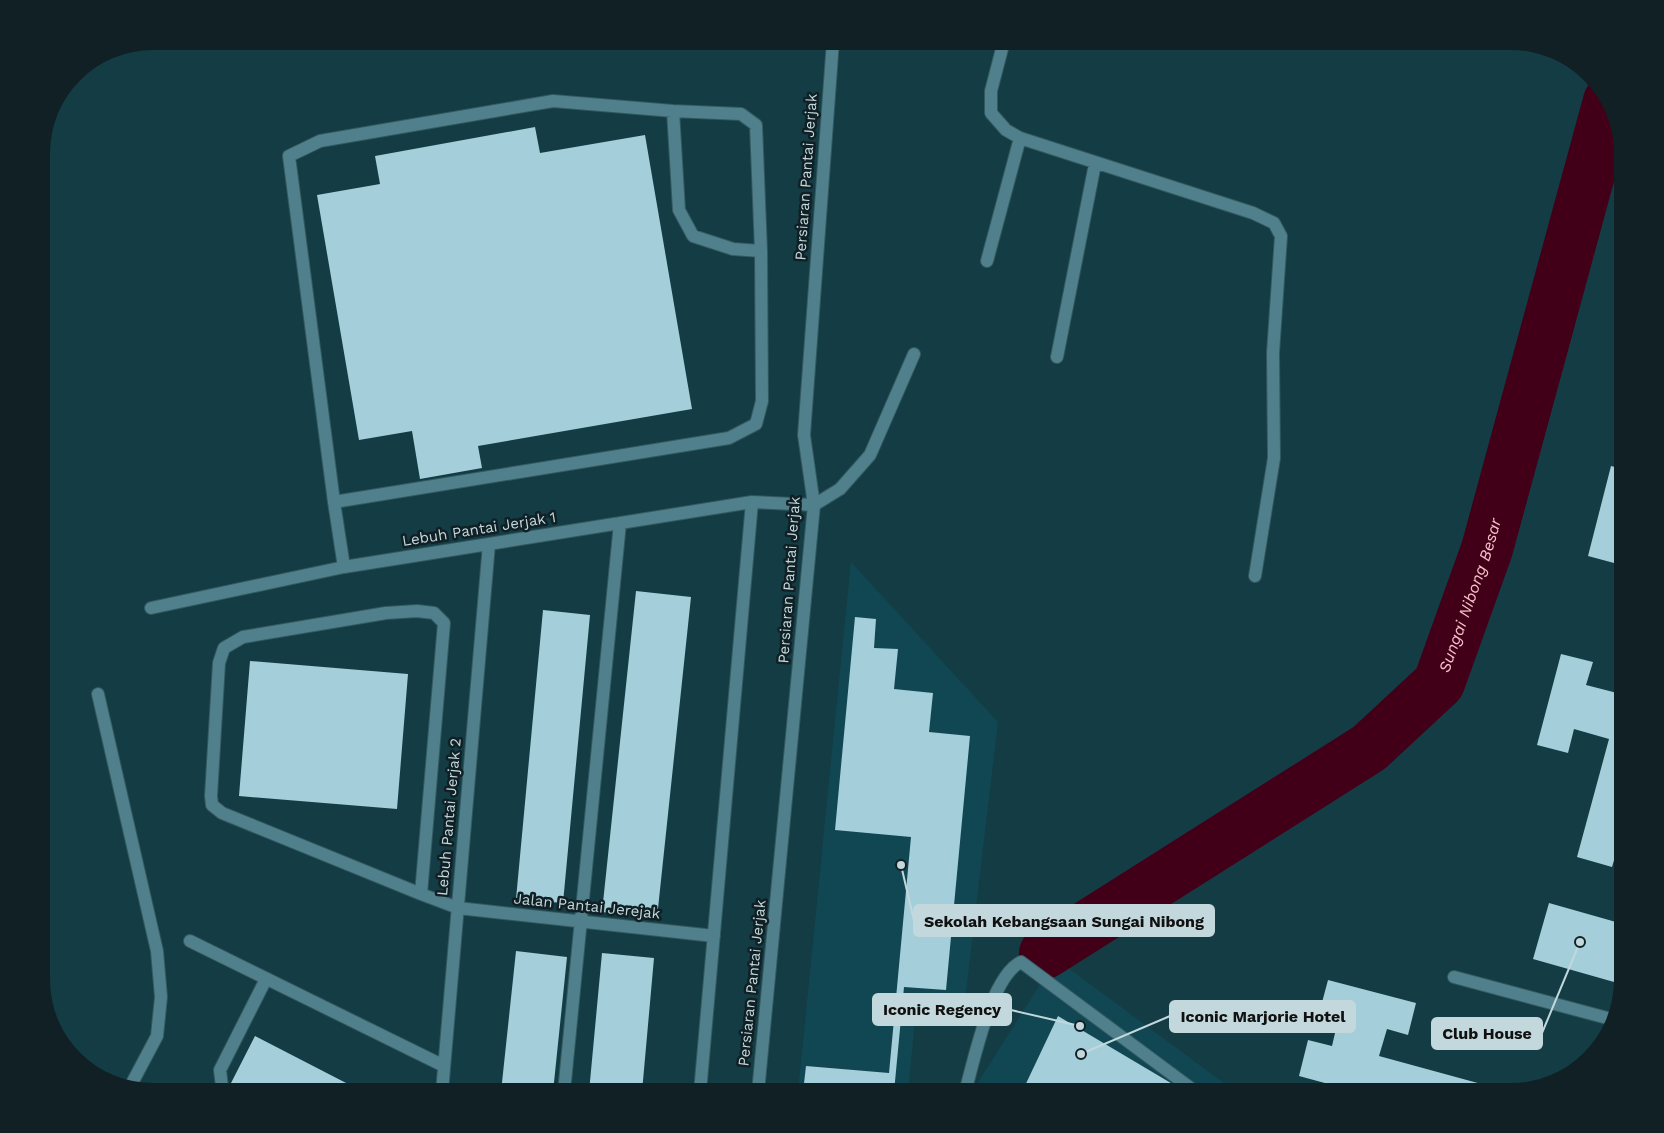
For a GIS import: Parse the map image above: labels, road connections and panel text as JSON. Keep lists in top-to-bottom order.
{
  "streets": {
    "street": [
      "Persiaran Pantai Jerjak",
      "Lebuh Pantai Jerjak 1",
      "Lebuh Pantai Jerjak 2",
      "Jalan Pantai Jerejak"
    ]
  },
  "crossings": [
    ["Persiaran Pantai Jerjak", "Lebuh Pantai Jerjak 1"],
    ["Lebuh Pantai Jerjak 1", "Lebuh Pantai Jerjak 2"],
    ["Lebuh Pantai Jerjak 2", "Jalan Pantai Jerejak"]
  ],
  "water": ["Sungai Nibong Besar"],
  "places": [
    "Sekolah Kebangsaan Sungai Nibong",
    "Club House",
    "Iconic Regency",
    "Iconic Marjorie Hotel"
  ]
}
